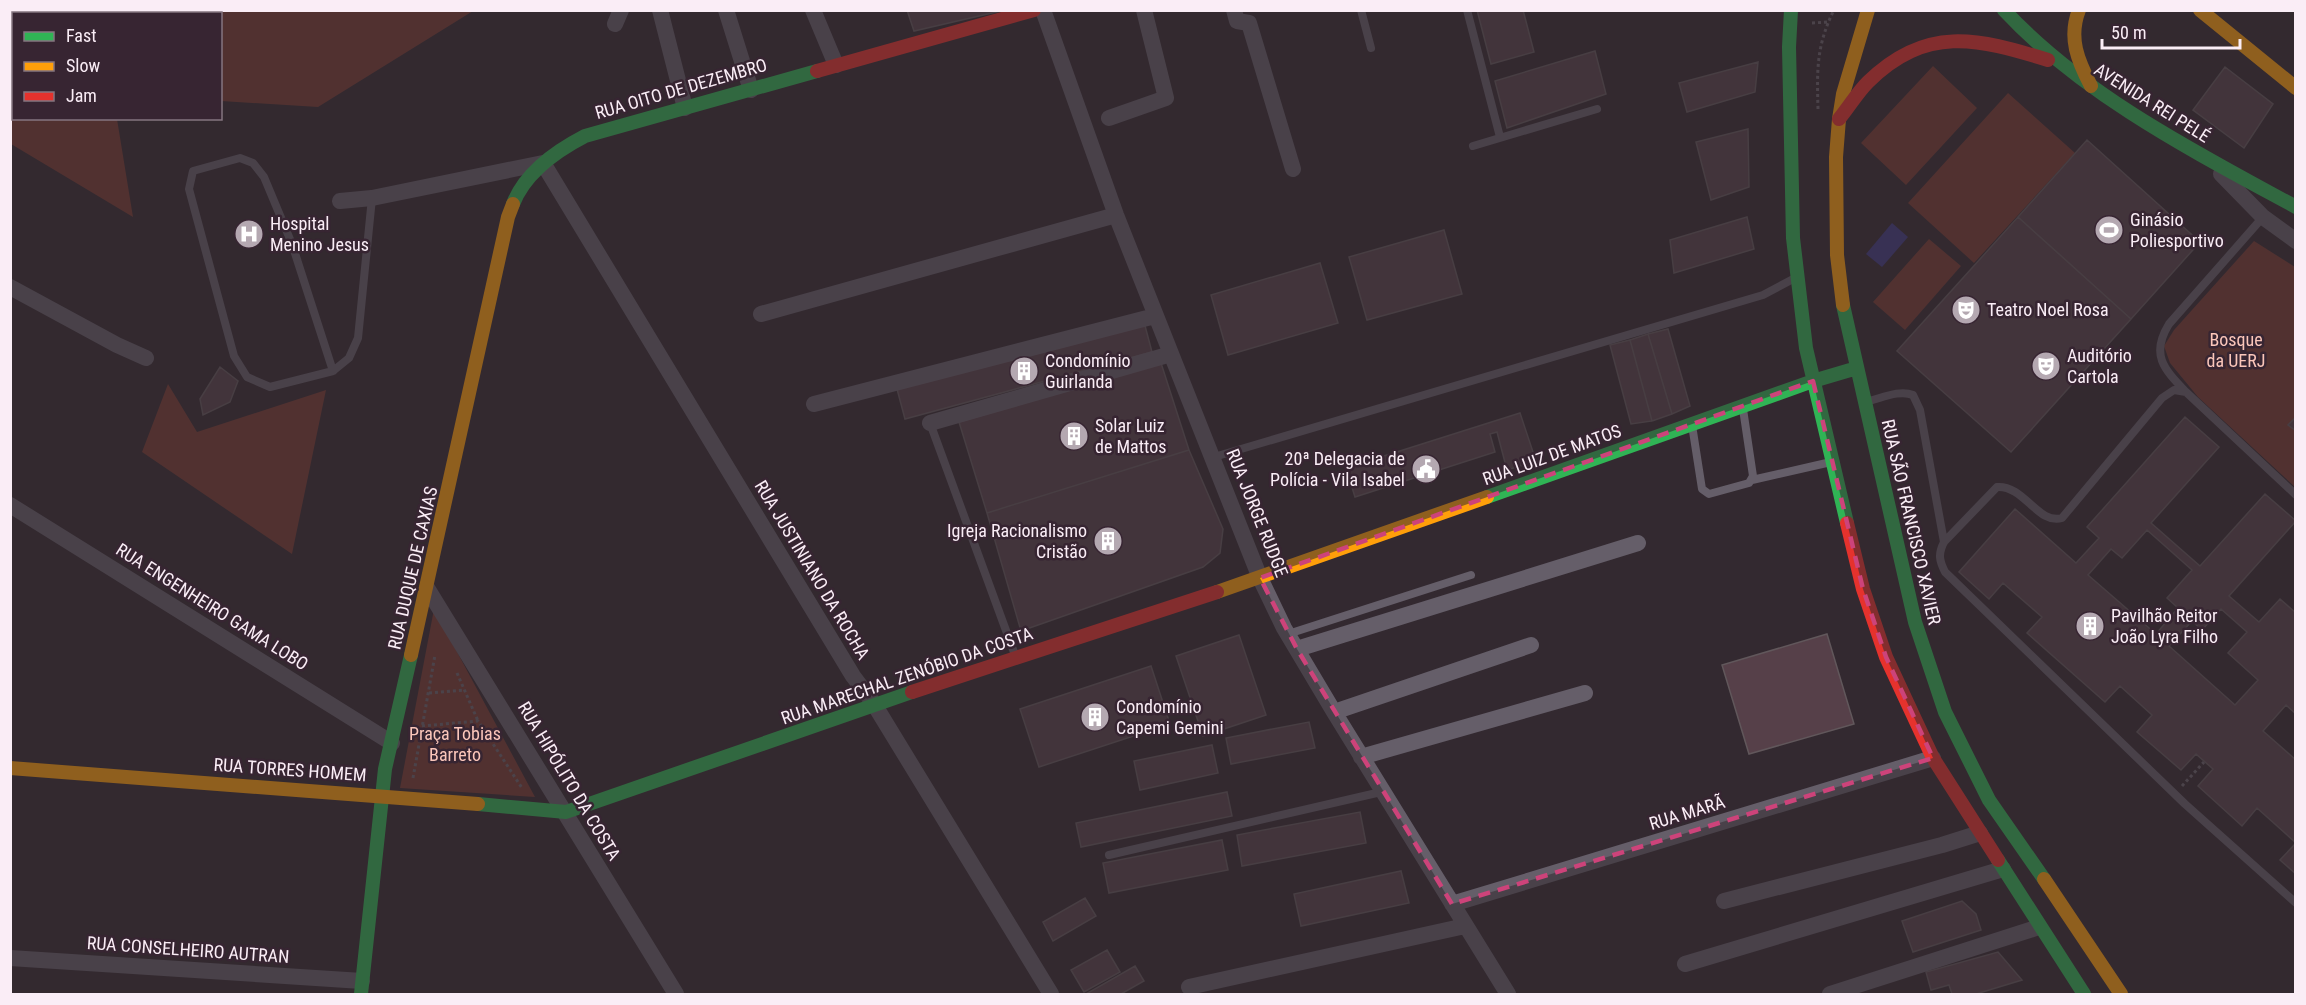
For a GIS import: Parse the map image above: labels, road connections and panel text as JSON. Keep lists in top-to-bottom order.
{
  "streets": {
    "street": [
      "RUA OITO DE DEZEMBRO",
      "AVENIDA REI PELÉ",
      "RUA LUIZ DE MATOS",
      "RUA JORGE RUDGE",
      "RUA SÃO FRANCISCO XAVIER",
      "RUA DUQUE DE CAXIAS",
      "RUA JUSTINIANO DA ROCHA",
      "RUA ENGENHEIRO GAMA LOBO",
      "RUA MARECHAL ZENÓBIO DA COSTA",
      "RUA TORRES HOMEM",
      "RUA HIPÓLITO DA COSTA",
      "RUA MARÃ",
      "RUA CONSELHEIRO AUTRAN"
    ]
  },
  "crossings": [
    ["RUA OITO DE DEZEMBRO", "RUA DUQUE DE CAXIAS"],
    ["RUA OITO DE DEZEMBRO", "RUA JUSTINIANO DA ROCHA"],
    ["RUA LUIZ DE MATOS", "RUA JORGE RUDGE"],
    ["RUA LUIZ DE MATOS", "RUA SÃO FRANCISCO XAVIER"],
    ["RUA LUIZ DE MATOS", "RUA MARECHAL ZENÓBIO DA COSTA"],
    ["RUA JORGE RUDGE", "RUA MARECHAL ZENÓBIO DA COSTA"],
    ["RUA JORGE RUDGE", "RUA MARÃ"],
    ["RUA DUQUE DE CAXIAS", "RUA JUSTINIANO DA ROCHA"],
    ["RUA DUQUE DE CAXIAS", "RUA ENGENHEIRO GAMA LOBO"],
    ["RUA DUQUE DE CAXIAS", "RUA TORRES HOMEM"],
    ["RUA DUQUE DE CAXIAS", "RUA HIPÓLITO DA COSTA"],
    ["RUA DUQUE DE CAXIAS", "RUA CONSELHEIRO AUTRAN"],
    ["RUA JUSTINIANO DA ROCHA", "RUA MARECHAL ZENÓBIO DA COSTA"],
    ["RUA MARECHAL ZENÓBIO DA COSTA", "RUA TORRES HOMEM"],
    ["RUA MARECHAL ZENÓBIO DA COSTA", "RUA HIPÓLITO DA COSTA"],
    ["RUA TORRES HOMEM", "RUA HIPÓLITO DA COSTA"]
  ],
  "parks": ["Bosque da UERJ", "Praça Tobias Barreto"],
  "places": {
    "sports": ["Ginásio Poliesportivo"],
    "hospital": ["Hospital Menino Jesus"],
    "theatre": ["Teatro Noel Rosa", "Auditório Cartola"],
    "building": [
      "Condomínio Guirlanda",
      "Solar Luiz de Mattos",
      "Igreja Racionalismo Cristão",
      "Pavilhão Reitor João Lyra Filho",
      "Condomínio Capemi Gemini"
    ],
    "public building": ["20ª Delegacia de Polícia - Vila Isabel"]
  },
  "legend": ["Fast", "Slow", "Jam"],
  "scale_bar": "50 m"
}
